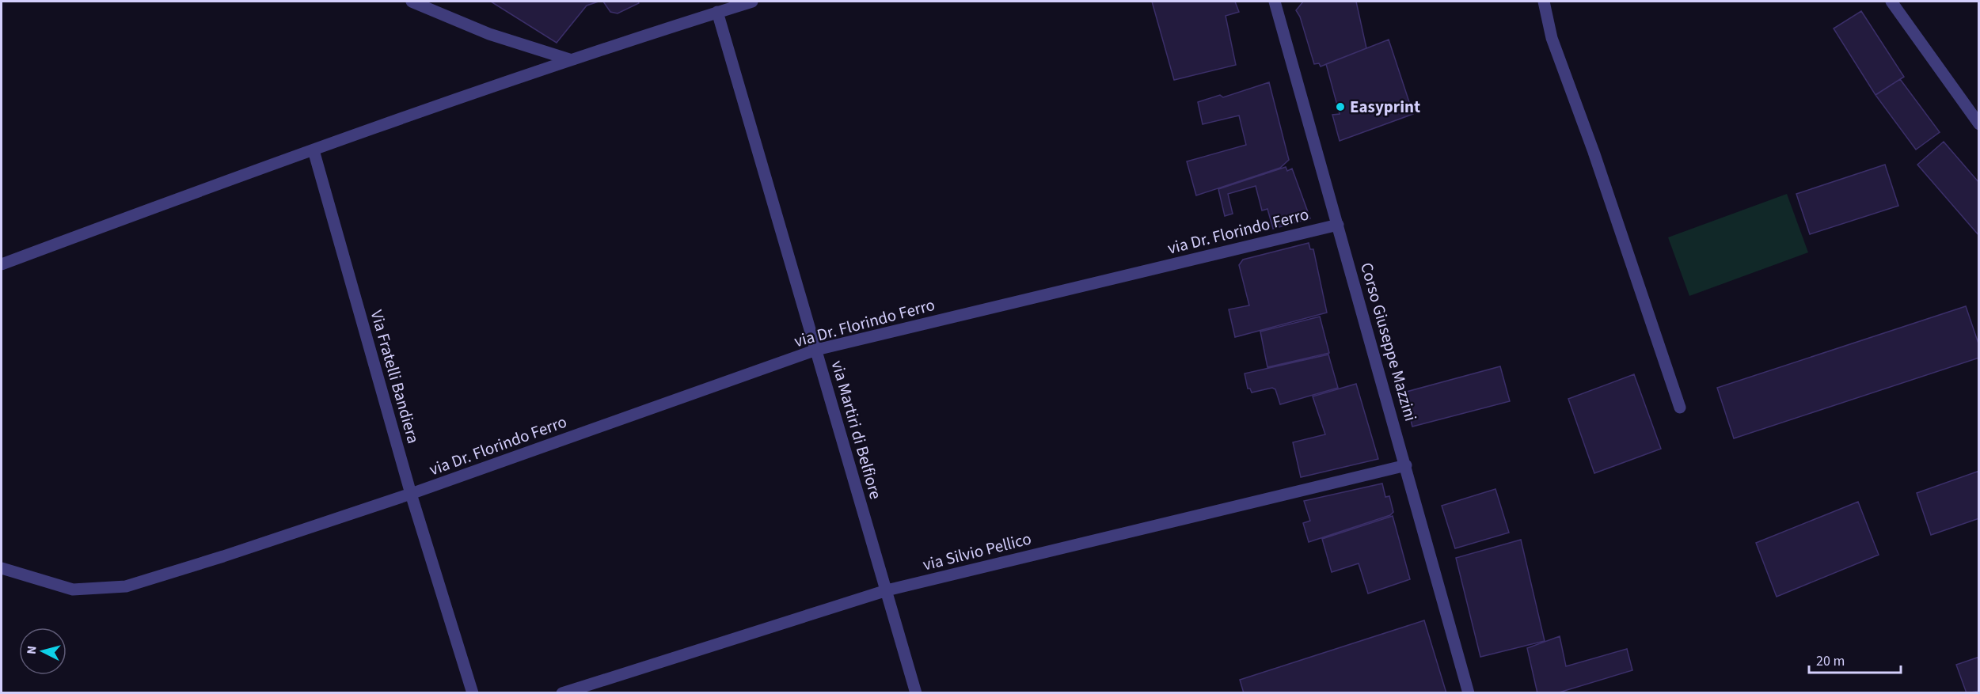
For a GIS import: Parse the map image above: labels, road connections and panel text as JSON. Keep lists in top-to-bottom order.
{
  "streets": {
    "street": [
      "via Dr. Florindo Ferro",
      "Corso Giuseppe Mazzini",
      "Via Fratelli Bandiera",
      "via Martiri di Belfiore",
      "via Silvio Pellico"
    ]
  },
  "crossings": [
    ["via Dr. Florindo Ferro", "Corso Giuseppe Mazzini"],
    ["via Dr. Florindo Ferro", "Via Fratelli Bandiera"],
    ["via Dr. Florindo Ferro", "via Martiri di Belfiore"],
    ["Corso Giuseppe Mazzini", "via Silvio Pellico"],
    ["via Martiri di Belfiore", "via Silvio Pellico"]
  ],
  "places": ["Easyprint"],
  "scale_bar": "20 m",
  "north": "left"
}
